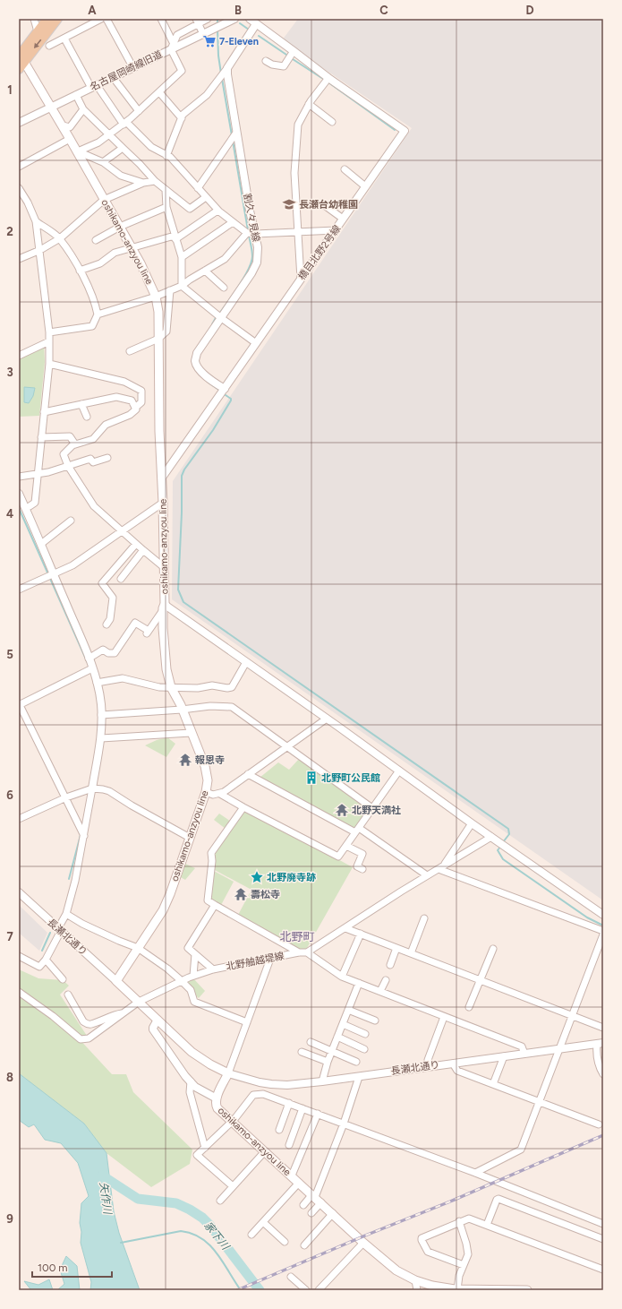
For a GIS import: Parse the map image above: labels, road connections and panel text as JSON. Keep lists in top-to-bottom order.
{
  "streets": {
    "main road": ["oshikamo-anzyou line"],
    "street": [
      "名古屋岡崎線旧道",
      "割久々見線",
      "橋目北野2号線",
      "長瀬北通り",
      "北野舳越堤線"
    ]
  },
  "crossings": [
    ["名古屋岡崎線旧道", "oshikamo-anzyou line"],
    ["割久々見線", "橋目北野2号線"],
    ["oshikamo-anzyou line", "橋目北野2号線"],
    ["oshikamo-anzyou line", "長瀬北通り"]
  ],
  "districts": ["北野町"],
  "water": ["矢作川", "家下川"],
  "places": {
    "supermarket": ["7-Eleven"],
    "school or university": ["長瀬台幼稚園"],
    "temple": ["報恩寺", "北野天満社", "壽松寺"],
    "building": ["北野町公民館"],
    "place": ["北野廃寺跡"]
  },
  "scale_bar": "100 m",
  "grid": {
    "columns": [
      "A",
      "B",
      "C",
      "D"
    ],
    "rows": [
      "1",
      "2",
      "3",
      "4",
      "5",
      "6",
      "7",
      "8",
      "9"
    ]
  }
}
